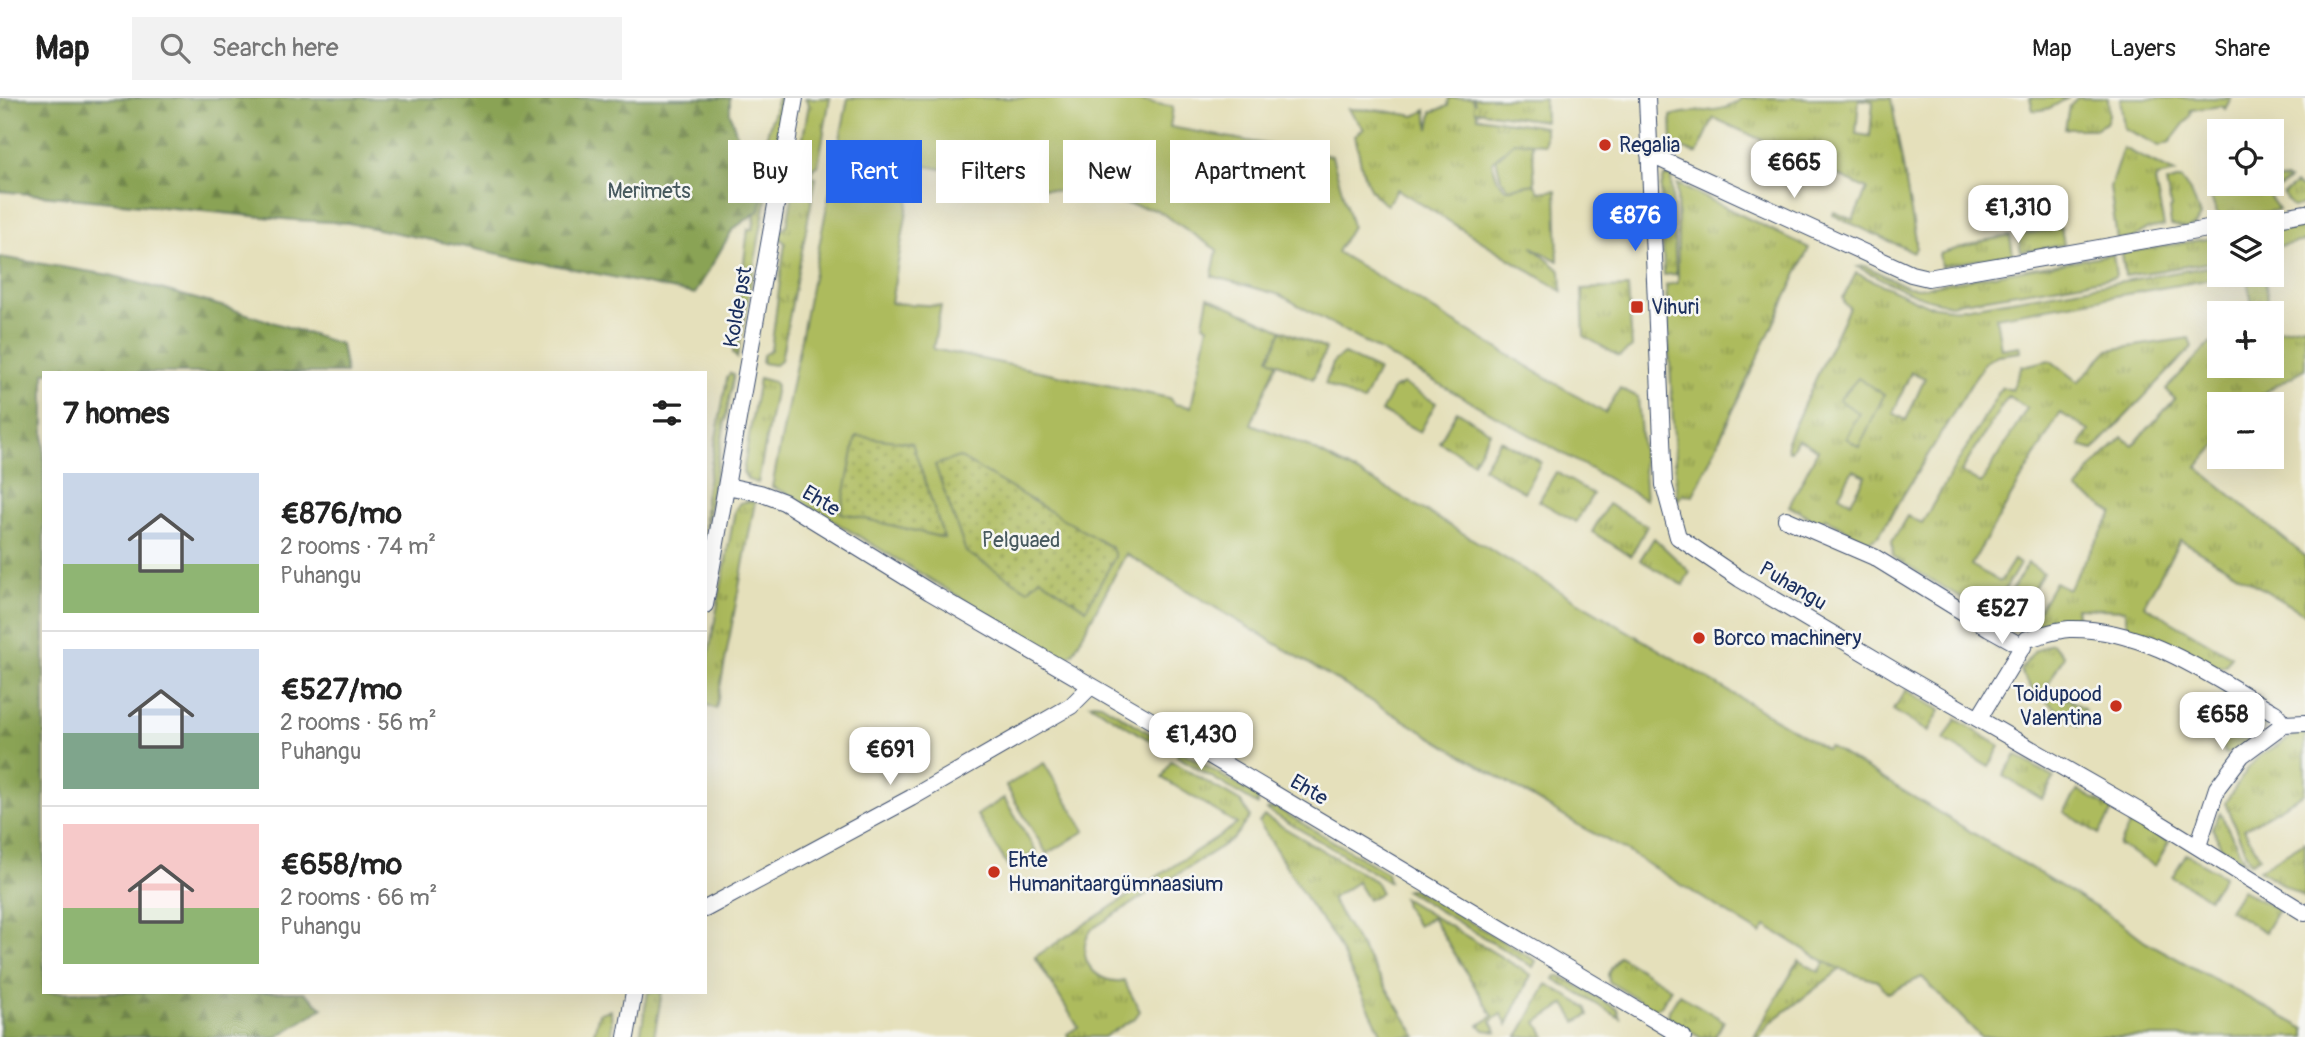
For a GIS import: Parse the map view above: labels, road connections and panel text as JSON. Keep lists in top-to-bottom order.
{
  "streets": {
    "street": ["Kolde pst", "Ehte", "Puhangu"]
  },
  "crossings": [
    ["Kolde pst", "Ehte"]
  ],
  "parks": ["Merimets", "Pelguaed"],
  "places": {
    "other": [
      "Regalia",
      "Borco machinery",
      "Toidupood Valentina",
      "Ehte Humanitaargümnaasium"
    ],
    "transit": ["Vihuri"]
  },
  "page": {
    "header": "Map",
    "search": "Search here",
    "nav": ["Map", "Layers", "Share"],
    "map_buttons": ["+", "−"],
    "price": [
      "€665",
      "€1,310",
      "€876",
      "€527",
      "€658",
      "€1,430",
      "€691"
    ],
    "chip": [
      "Buy",
      "Rent",
      "Filters",
      "New",
      "Apartment"
    ],
    "heading": "7 homes",
    "list": [
      {
        "name": "€876/mo",
        "note": "2 rooms · 74 m² · Puhangu"
      },
      {
        "name": "€527/mo",
        "note": "2 rooms · 56 m² · Puhangu"
      },
      {
        "name": "€658/mo",
        "note": "2 rooms · 66 m² · Puhangu"
      }
    ]
  }
}
